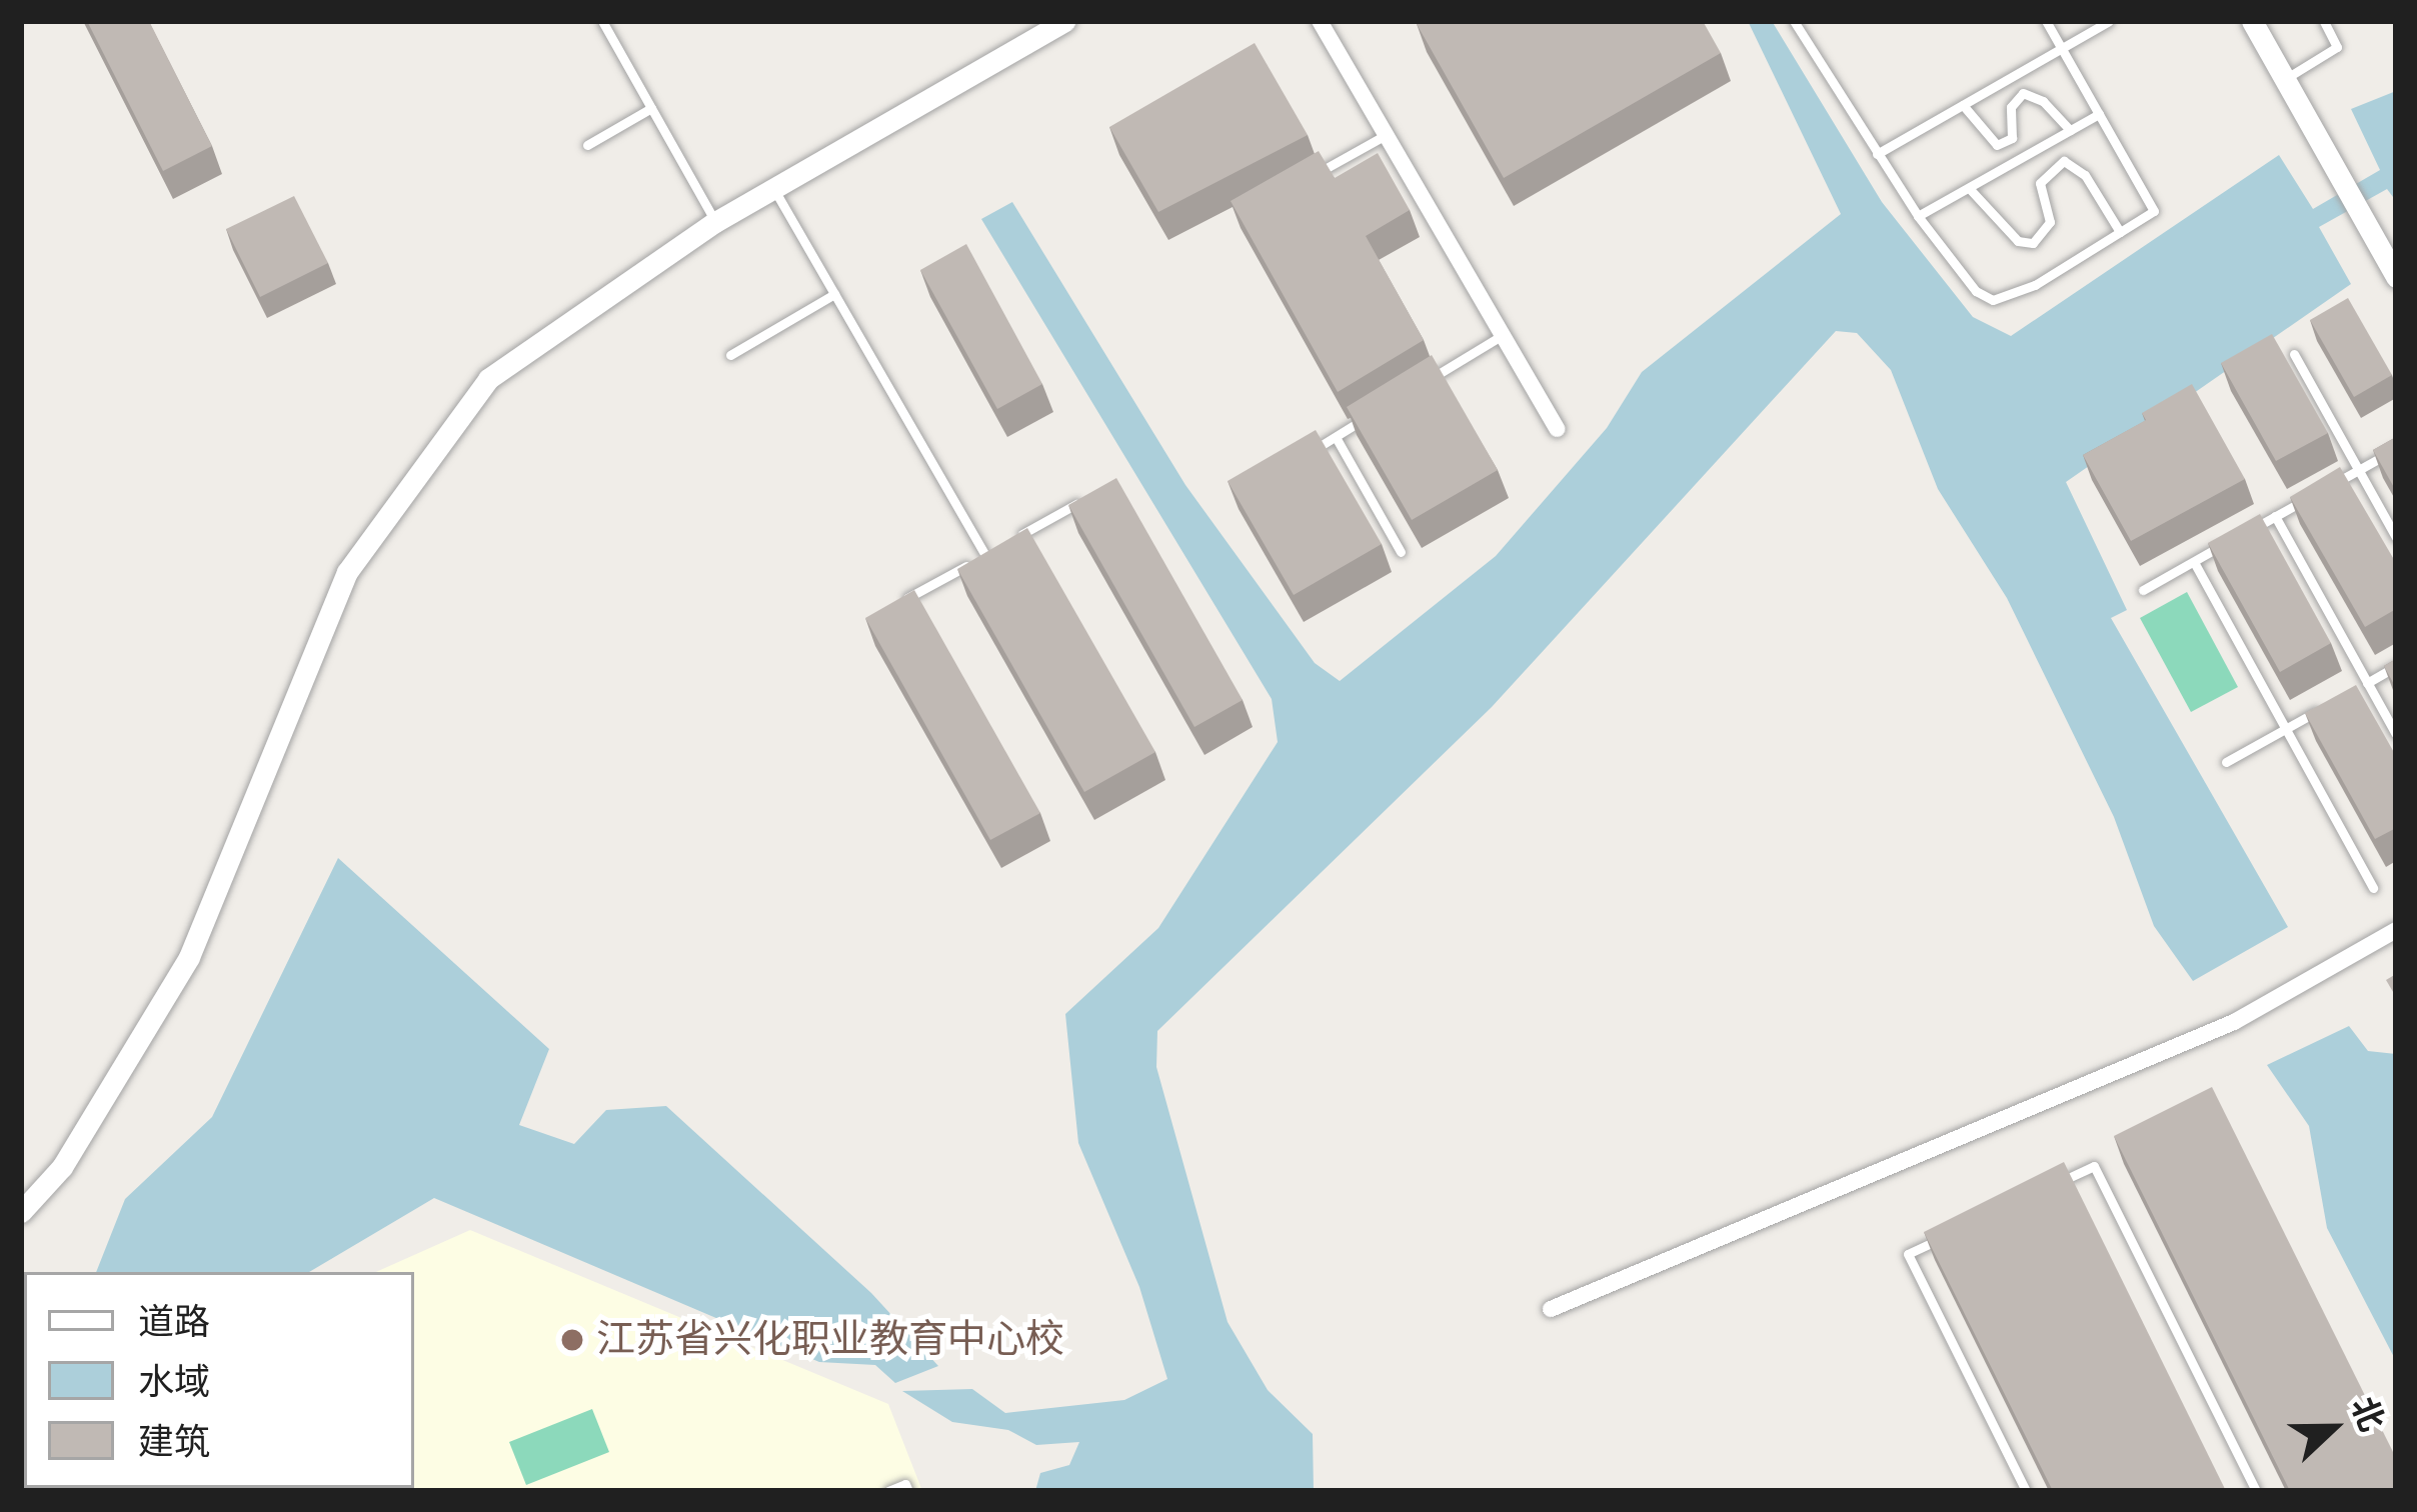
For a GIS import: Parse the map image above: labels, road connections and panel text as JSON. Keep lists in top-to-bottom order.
{
  "places": ["江苏省兴化职业教育中心校"],
  "legend": ["道路", "水域", "建筑"],
  "north": "right"
}
